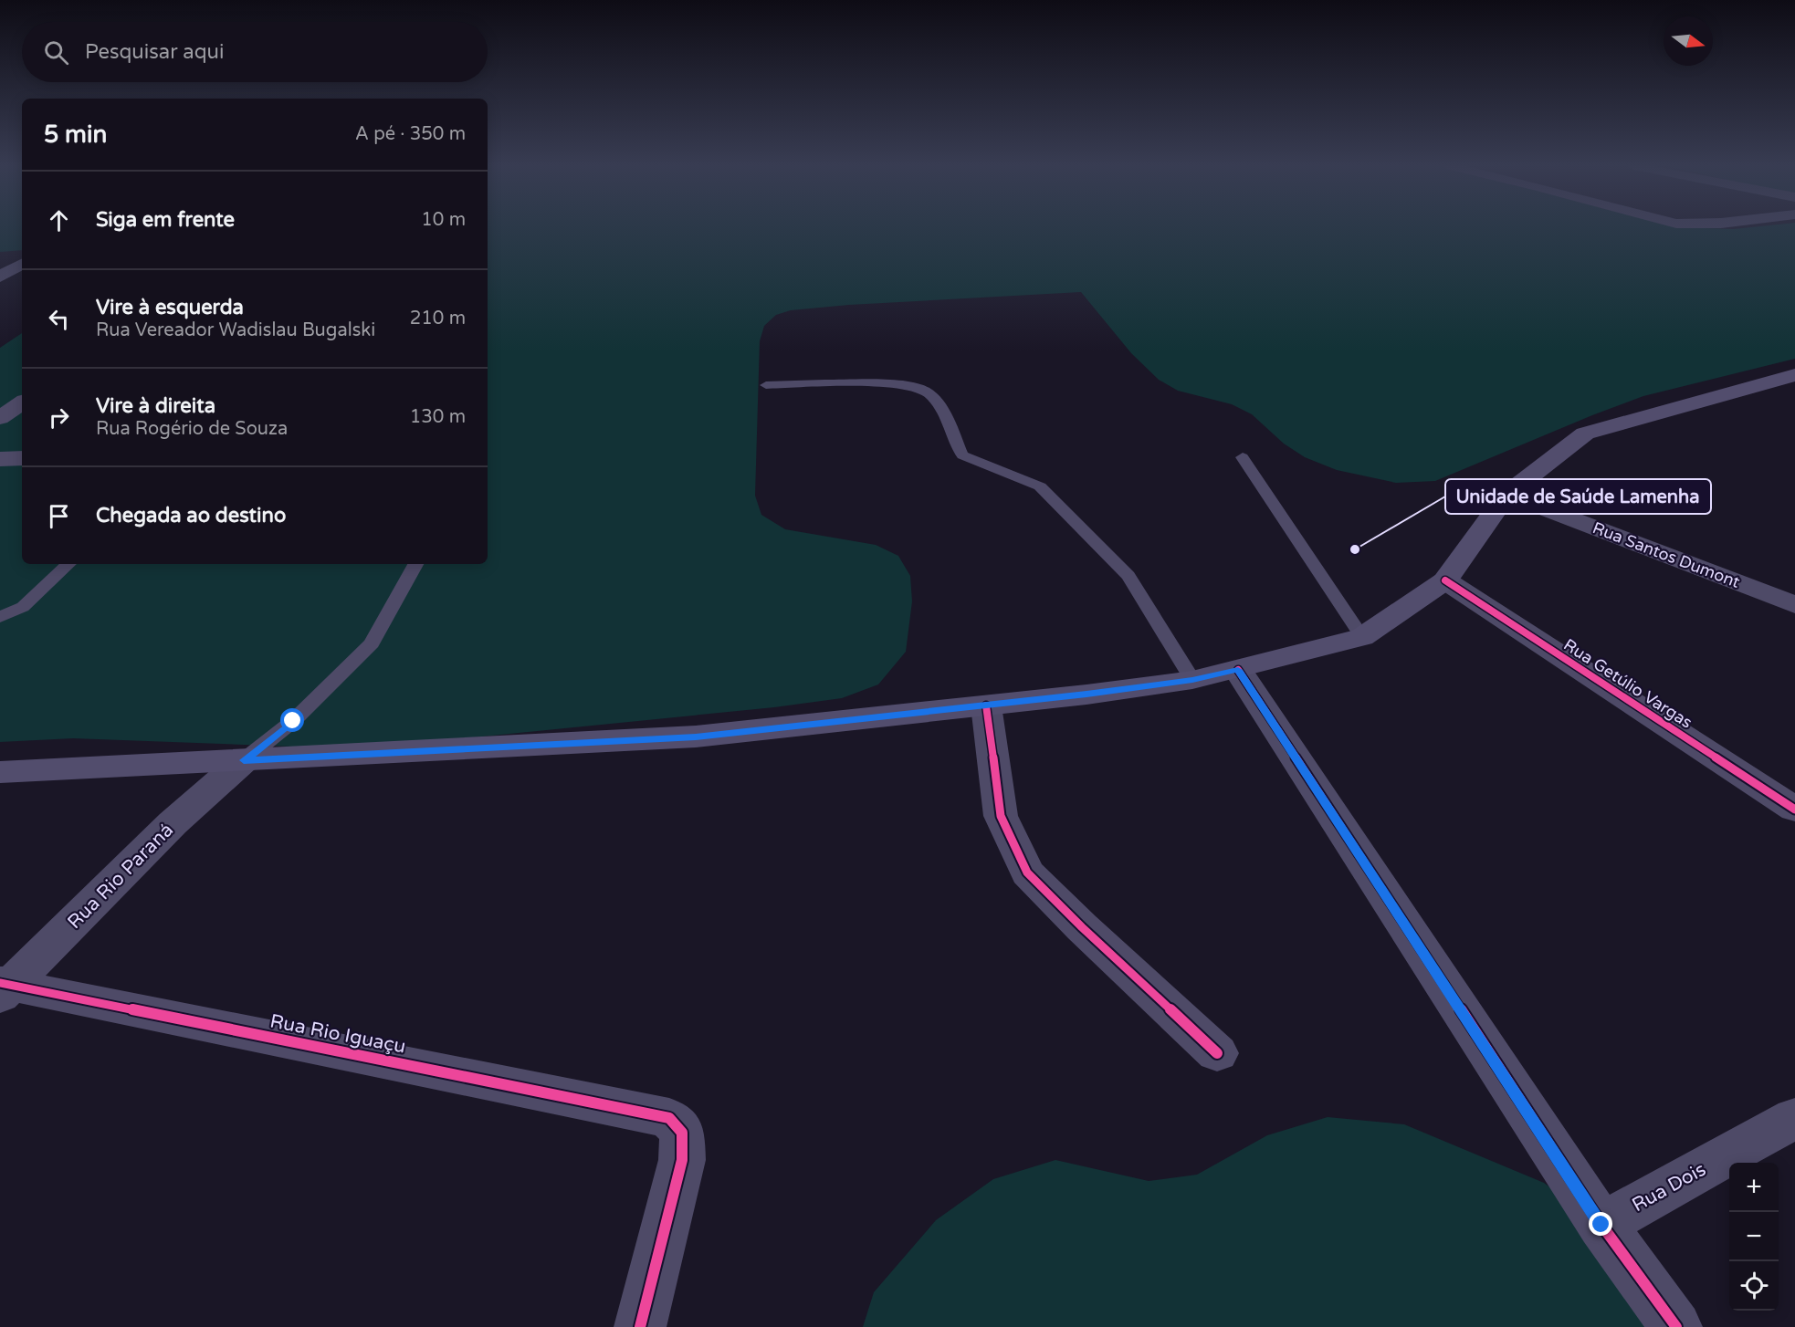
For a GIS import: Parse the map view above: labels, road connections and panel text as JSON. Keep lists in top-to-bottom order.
{
  "streets": {
    "street": [
      "Rua Santos Dumont",
      "Rua Getúlio Vargas",
      "Rua Rio Paraná",
      "Rua Rio Iguaçu",
      "Rua Dois"
    ]
  },
  "crossings": [
    ["Rua Rio Paraná", "Rua Rio Iguaçu"]
  ],
  "places": ["Unidade de Saúde Lamenha"],
  "north": "right",
  "page": {
    "search": "Pesquisar aqui",
    "heading": ["5 min", "A pé · 350 m"],
    "list": [
      ["Siga em frente", "10 m"],
      ["Vire à esquerda", "Rua Vereador Wadislau Bugalski", "210 m"],
      ["Vire à direita", "Rua Rogério de Souza", "130 m"],
      "Chegada ao destino"
    ],
    "map_buttons": ["+", "−"]
  }
}
